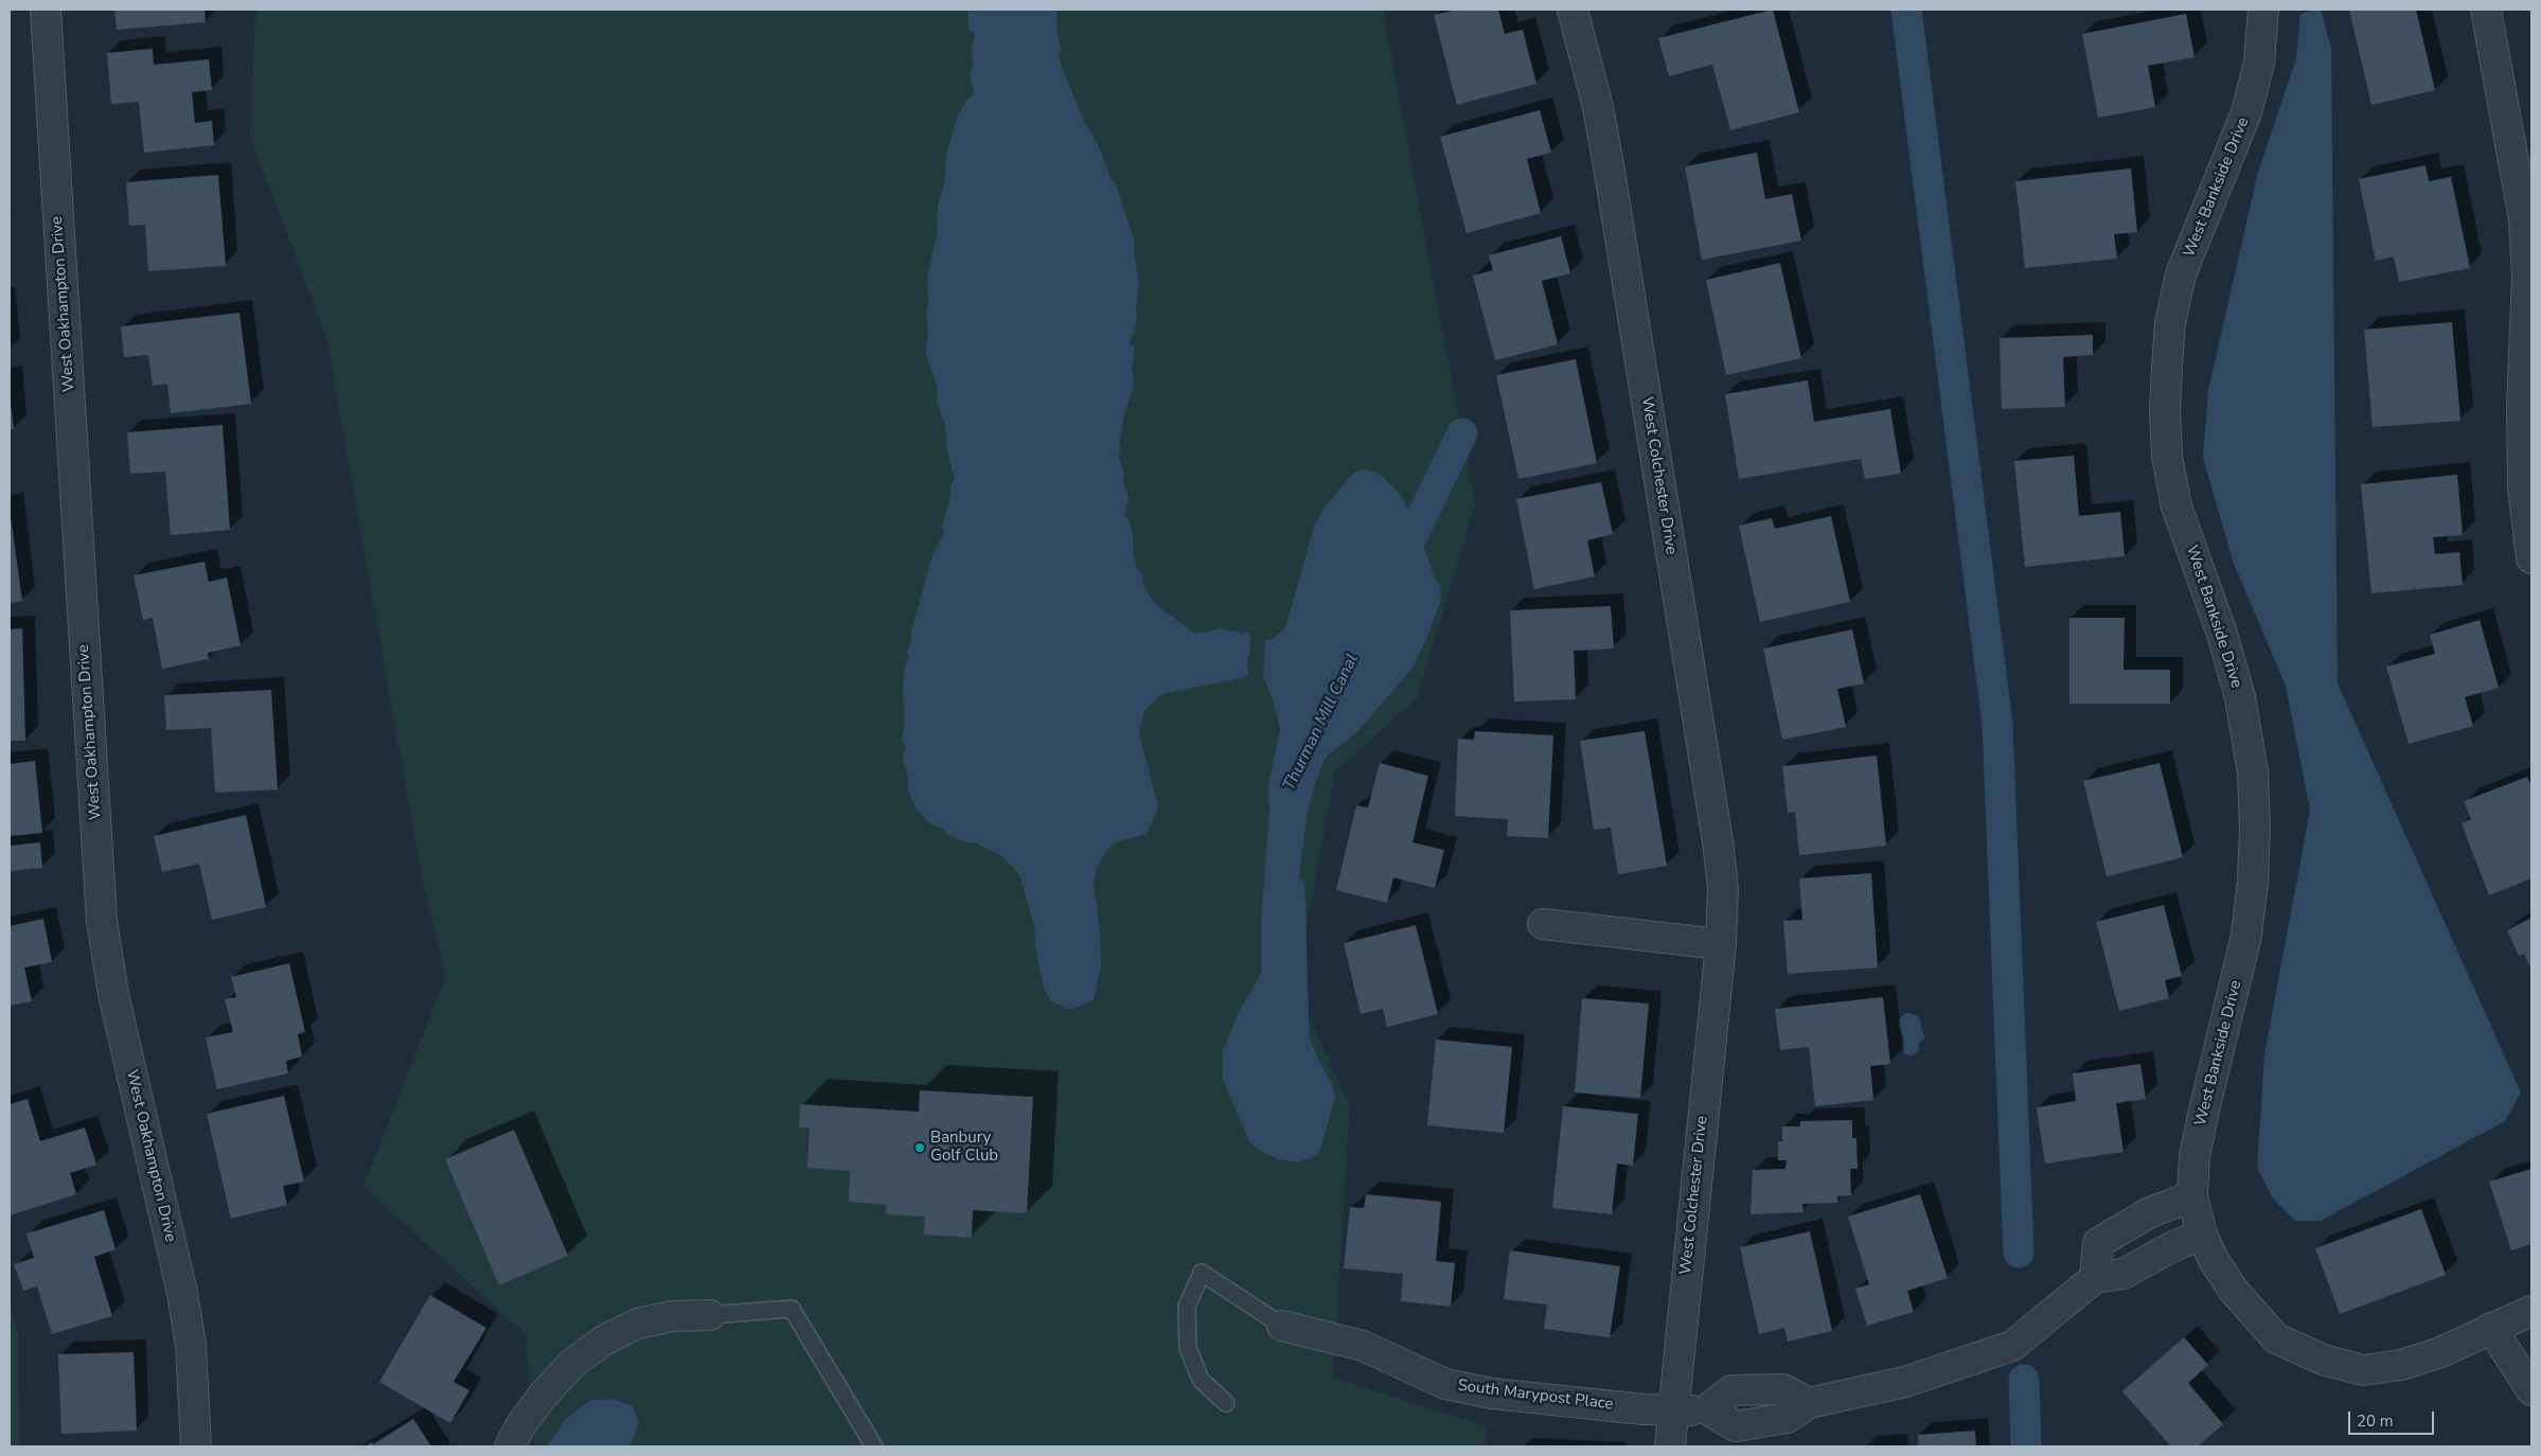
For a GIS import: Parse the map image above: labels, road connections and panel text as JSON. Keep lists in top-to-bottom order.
{
  "streets": {
    "street": [
      "West Bankside Drive",
      "West Oakhampton Drive",
      "West Colchester Drive",
      "South Marypost Place"
    ]
  },
  "crossings": [
    ["West Colchester Drive", "South Marypost Place"]
  ],
  "water": ["Thurman Mill Canal"],
  "places": ["Banbury Golf Club"],
  "scale_bar": "20 m"
}
